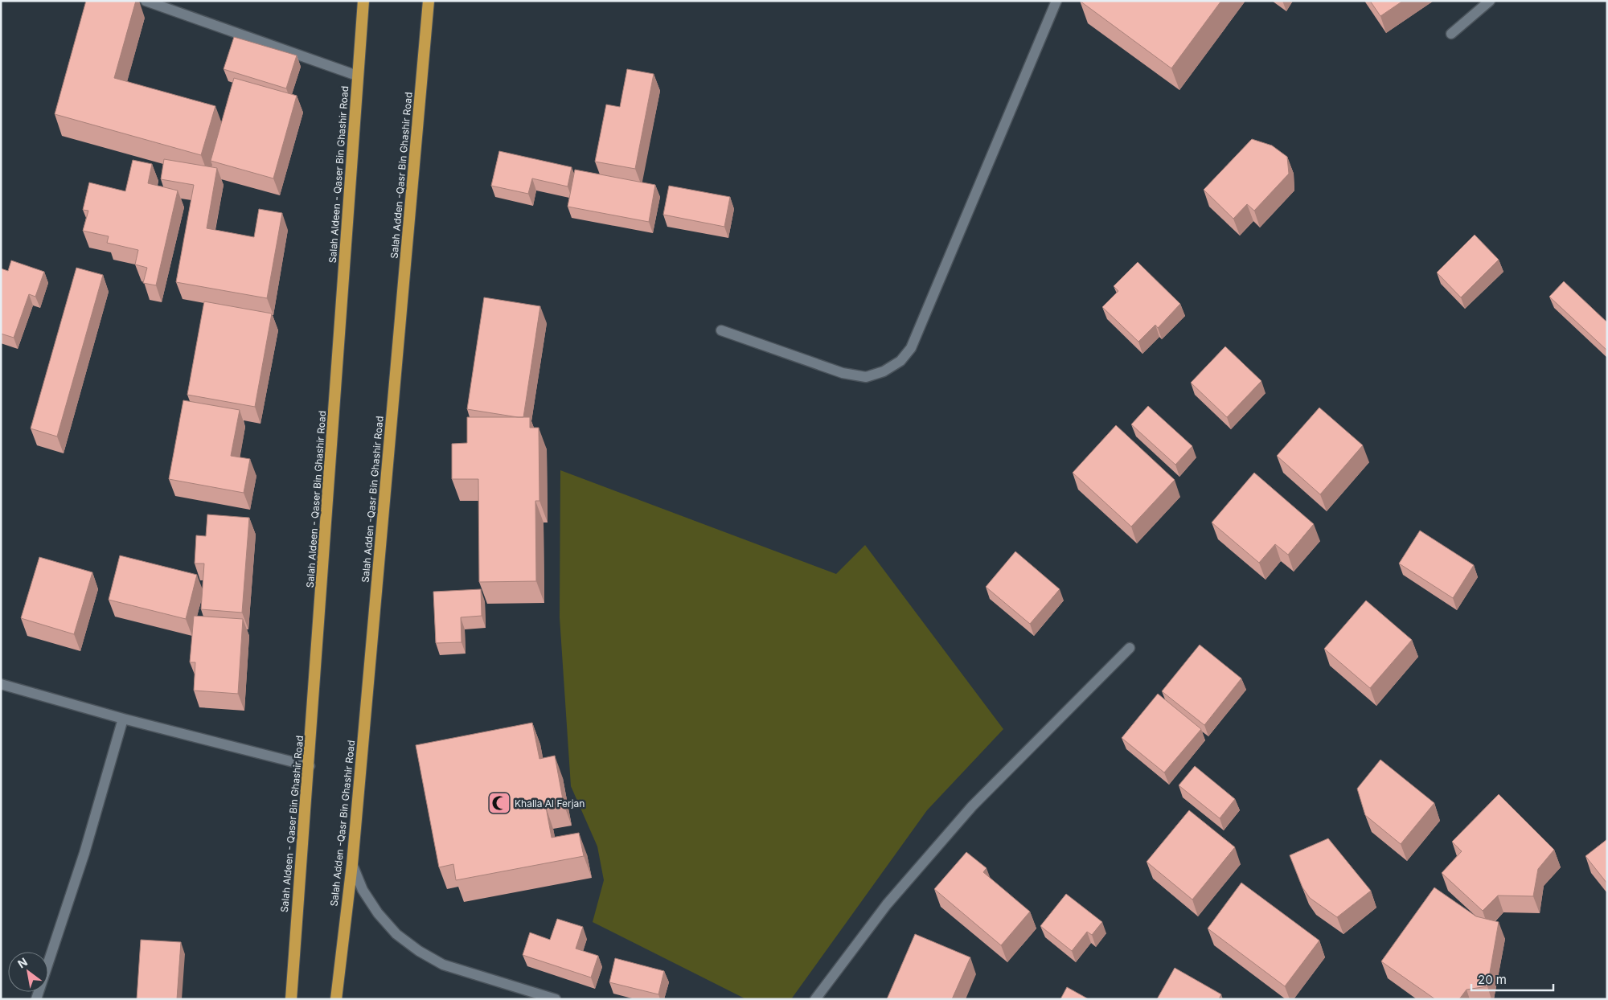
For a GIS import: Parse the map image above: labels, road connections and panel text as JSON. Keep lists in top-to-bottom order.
{
  "streets": {
    "highway": ["Salah Aldeen - Qaser Bin Ghashir Road", "Salah Adden -Qasr Bin Ghashir Road"]
  },
  "places": {
    "mosque": ["Khalla Al Ferjan"]
  },
  "scale_bar": "20 m",
  "north": "top left"
}
